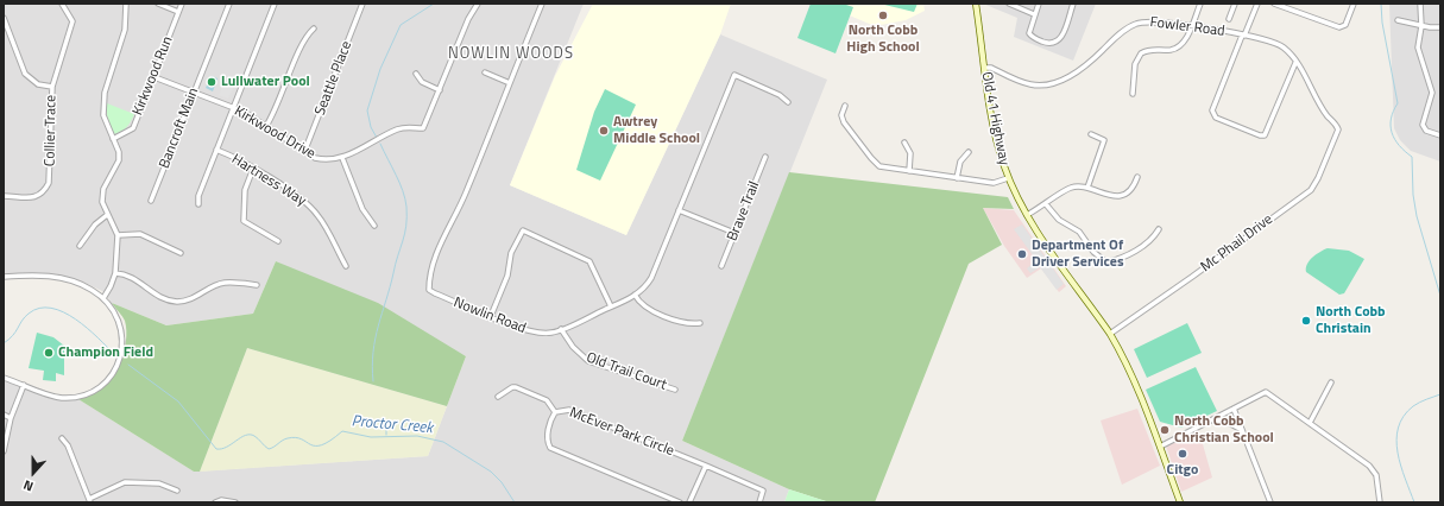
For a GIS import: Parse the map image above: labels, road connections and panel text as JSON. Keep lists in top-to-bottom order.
{
  "streets": {
    "main road": ["Old 41 Highway"],
    "street": [
      "Fowler Road",
      "Kirkwood Run",
      "Seattle Place",
      "Bancroft Main",
      "Collier Trace",
      "Kirkwood Drive",
      "Hartness Way",
      "Brave Trail",
      "Mc Phail Drive",
      "Nowlin Road",
      "Old Trail Court",
      "McEver Park Circle"
    ]
  },
  "crossings": [
    ["Fowler Road", "Old 41 Highway"],
    ["Fowler Road", "Mc Phail Drive"],
    ["Kirkwood Run", "Kirkwood Drive"],
    ["Seattle Place", "Kirkwood Drive"],
    ["Old 41 Highway", "Mc Phail Drive"],
    ["Bancroft Main", "Kirkwood Drive"],
    ["Nowlin Road", "Old Trail Court"]
  ],
  "districts": ["NOWLIN WOODS"],
  "water": ["Proctor Creek"],
  "places": [
    "North Cobb High School",
    "Lullwater Pool",
    "Awtrey Middle School",
    "Department Of Driver Services",
    "North Cobb Christain",
    "Champion Field",
    "North Cobb Christian School",
    "Citgo"
  ],
  "north": "bottom"
}
